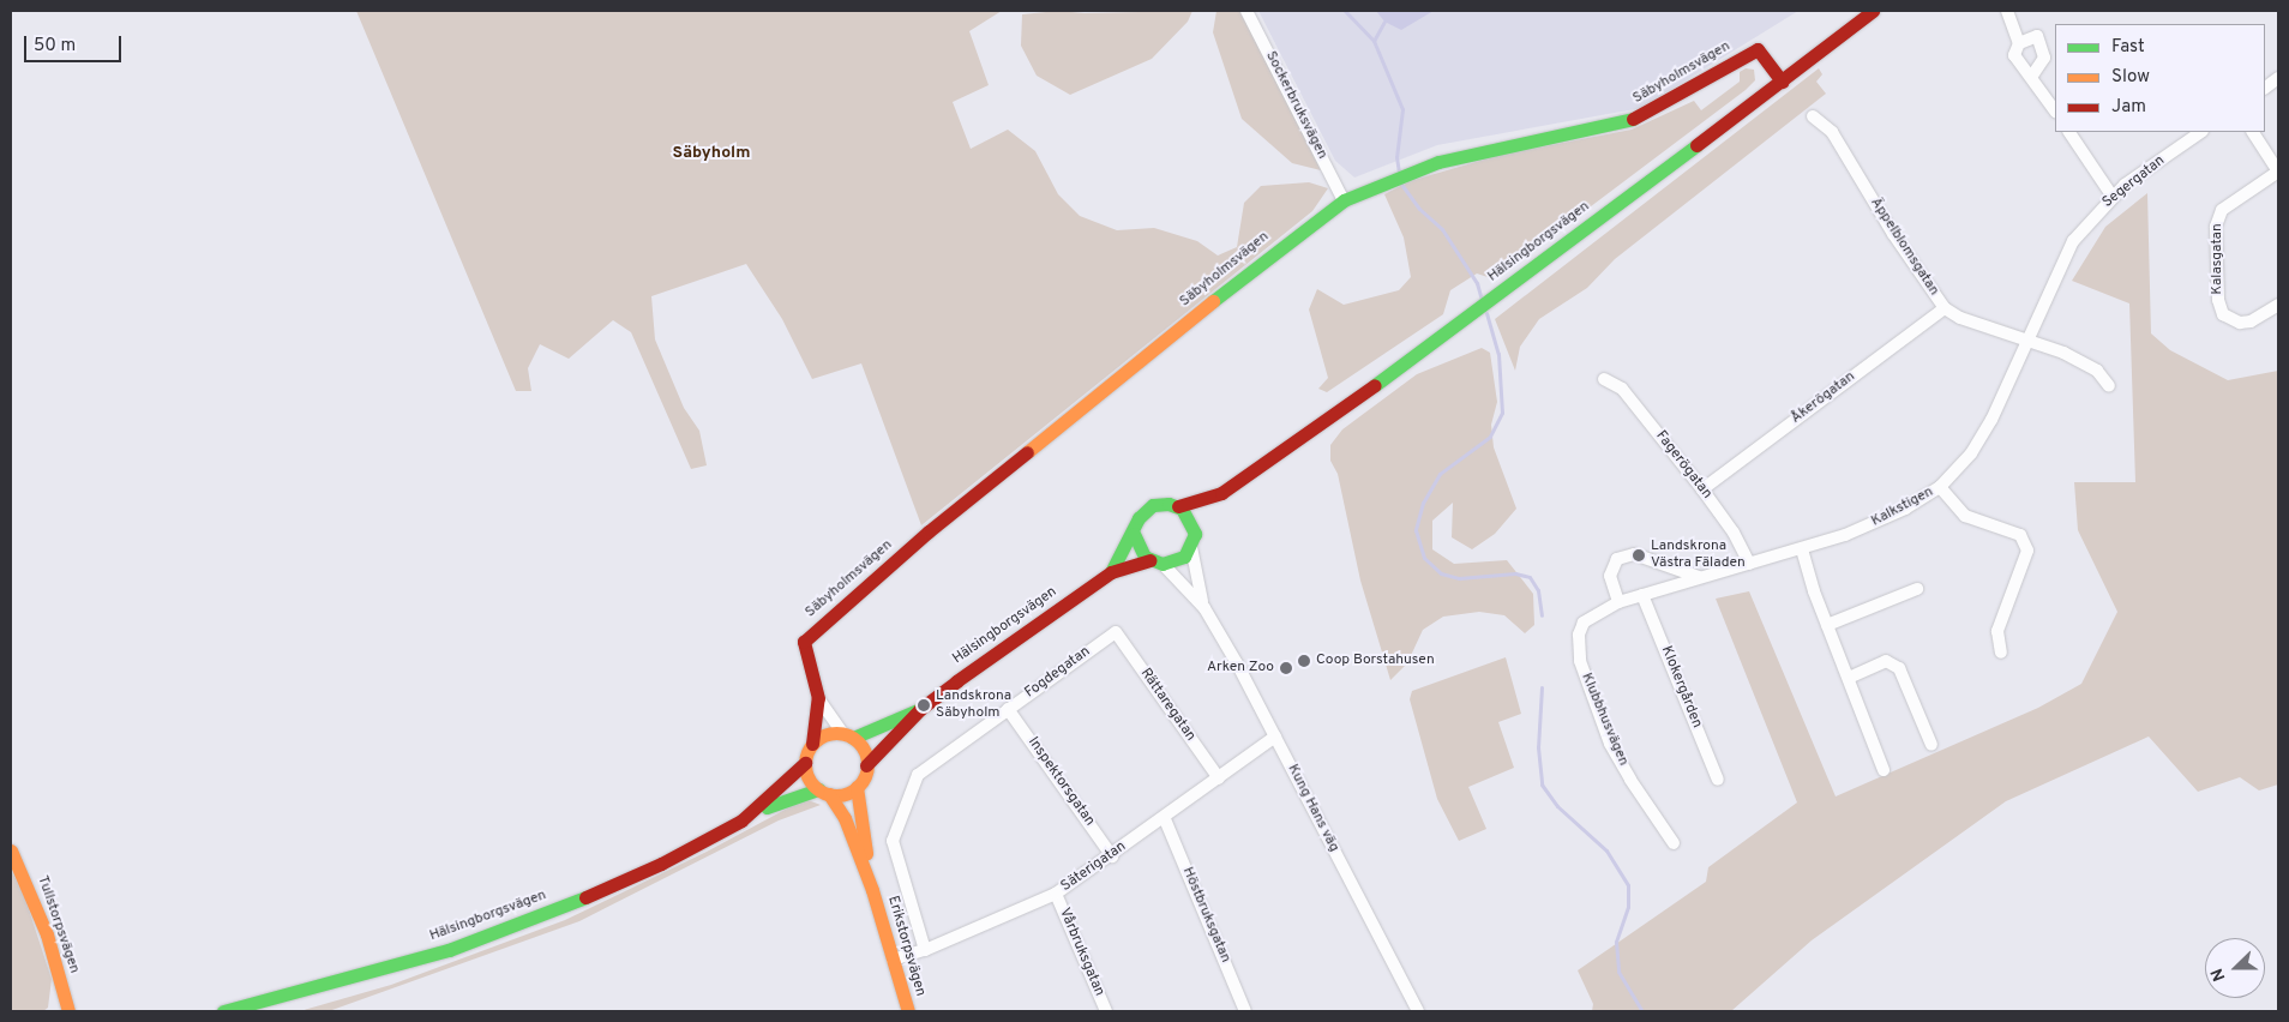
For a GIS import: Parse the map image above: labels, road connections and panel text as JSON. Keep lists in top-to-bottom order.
{
  "streets": {
    "main road": [
      "Säbyholmsvägen",
      "Hälsingborgsvägen",
      "Tullstorpsvägen",
      "Erikstorpsvägen"
    ],
    "street": [
      "Sockerbruksvägen",
      "Segergatan",
      "Äppelblomsgatan",
      "Kalasgatan",
      "Åkerögatan",
      "Fagerögatan",
      "Kalkstigen",
      "Fogdegatan",
      "Klokergården",
      "Rättaregatan",
      "Klubbhusvägen",
      "Inspektorsgatan",
      "Kung Hans väg",
      "Säterigatan",
      "Höstbruksgatan",
      "Vårbruksgatan"
    ]
  },
  "crossings": [
    ["Säbyholmsvägen", "Sockerbruksvägen"],
    ["Säbyholmsvägen", "Hälsingborgsvägen"],
    ["Säbyholmsvägen", "Erikstorpsvägen"],
    ["Segergatan", "Äppelblomsgatan"],
    ["Segergatan", "Kalkstigen"],
    ["Hälsingborgsvägen", "Kung Hans väg"],
    ["Hälsingborgsvägen", "Erikstorpsvägen"],
    ["Äppelblomsgatan", "Åkerögatan"],
    ["Äppelblomsgatan", "Kalkstigen"],
    ["Åkerögatan", "Fagerögatan"],
    ["Fagerögatan", "Kalkstigen"],
    ["Kalkstigen", "Klokergården"],
    ["Kalkstigen", "Klubbhusvägen"],
    ["Fogdegatan", "Rättaregatan"],
    ["Fogdegatan", "Inspektorsgatan"],
    ["Fogdegatan", "Säterigatan"],
    ["Rättaregatan", "Säterigatan"],
    ["Inspektorsgatan", "Säterigatan"],
    ["Kung Hans väg", "Säterigatan"],
    ["Säterigatan", "Höstbruksgatan"],
    ["Säterigatan", "Erikstorpsvägen"],
    ["Säterigatan", "Vårbruksgatan"]
  ],
  "districts": ["Säbyholm"],
  "places": [
    "Landskrona Västra Fäladen",
    "Coop Borstahusen",
    "Arken Zoo",
    "Landskrona Säbyholm"
  ],
  "legend": ["Fast", "Slow", "Jam"],
  "scale_bar": "50 m",
  "north": "left"
}
